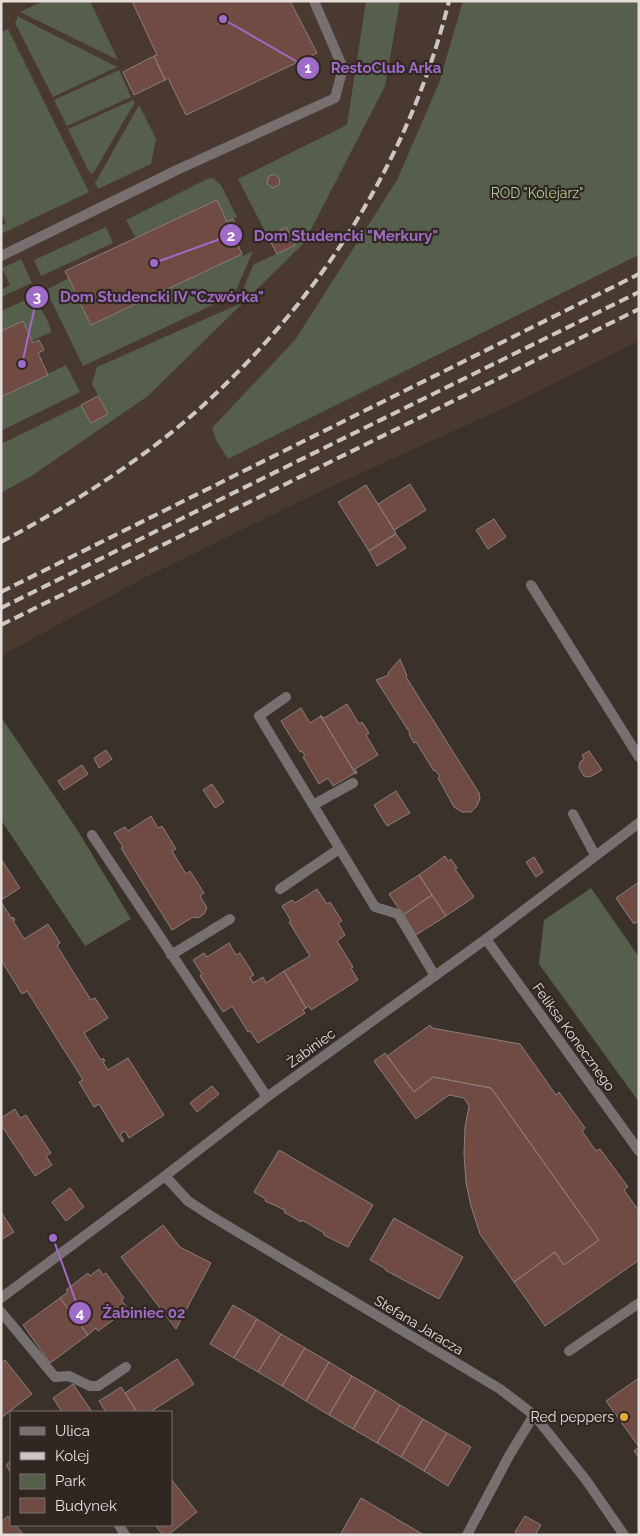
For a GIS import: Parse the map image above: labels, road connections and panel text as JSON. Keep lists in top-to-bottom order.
{
  "streets": {
    "street": ["Feliksa Konecznego", "Żabiniec", "Stefana Jaracza"]
  },
  "crossings": [
    ["Feliksa Konecznego", "Żabiniec"],
    ["Żabiniec", "Stefana Jaracza"]
  ],
  "parks": ["ROD \"Kolejarz\""],
  "places": [
    "RestoClub Arka",
    "Dom Studencki \"Merkury\"",
    "Dom Studencki IV \"Czwórka\"",
    "Żabiniec 02",
    "Red peppers"
  ],
  "legend": [
    "Ulica",
    "Kolej",
    "Park",
    "Budynek"
  ]
}
